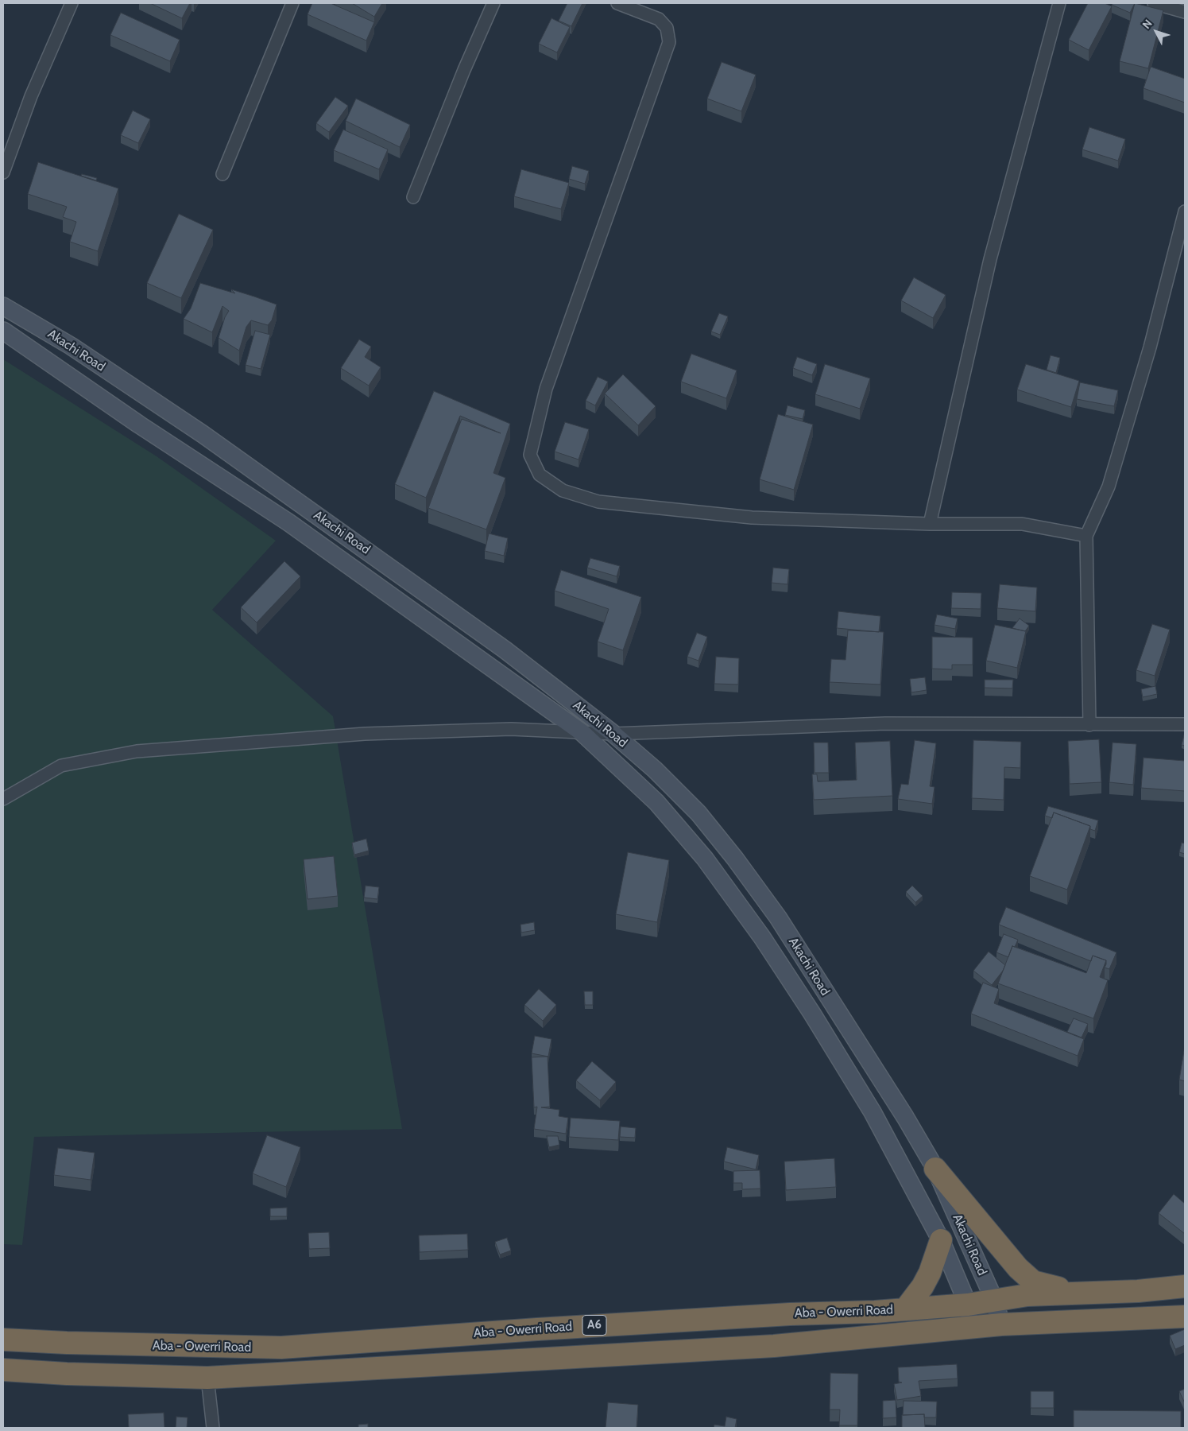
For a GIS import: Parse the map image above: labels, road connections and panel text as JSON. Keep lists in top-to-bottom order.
{
  "streets": {
    "highway": ["Aba - Owerri Road", "A6"],
    "main road": ["Akachi Road"]
  },
  "crossings": [
    ["Akachi Road", "Aba - Owerri Road"]
  ],
  "north": "top left"
}
